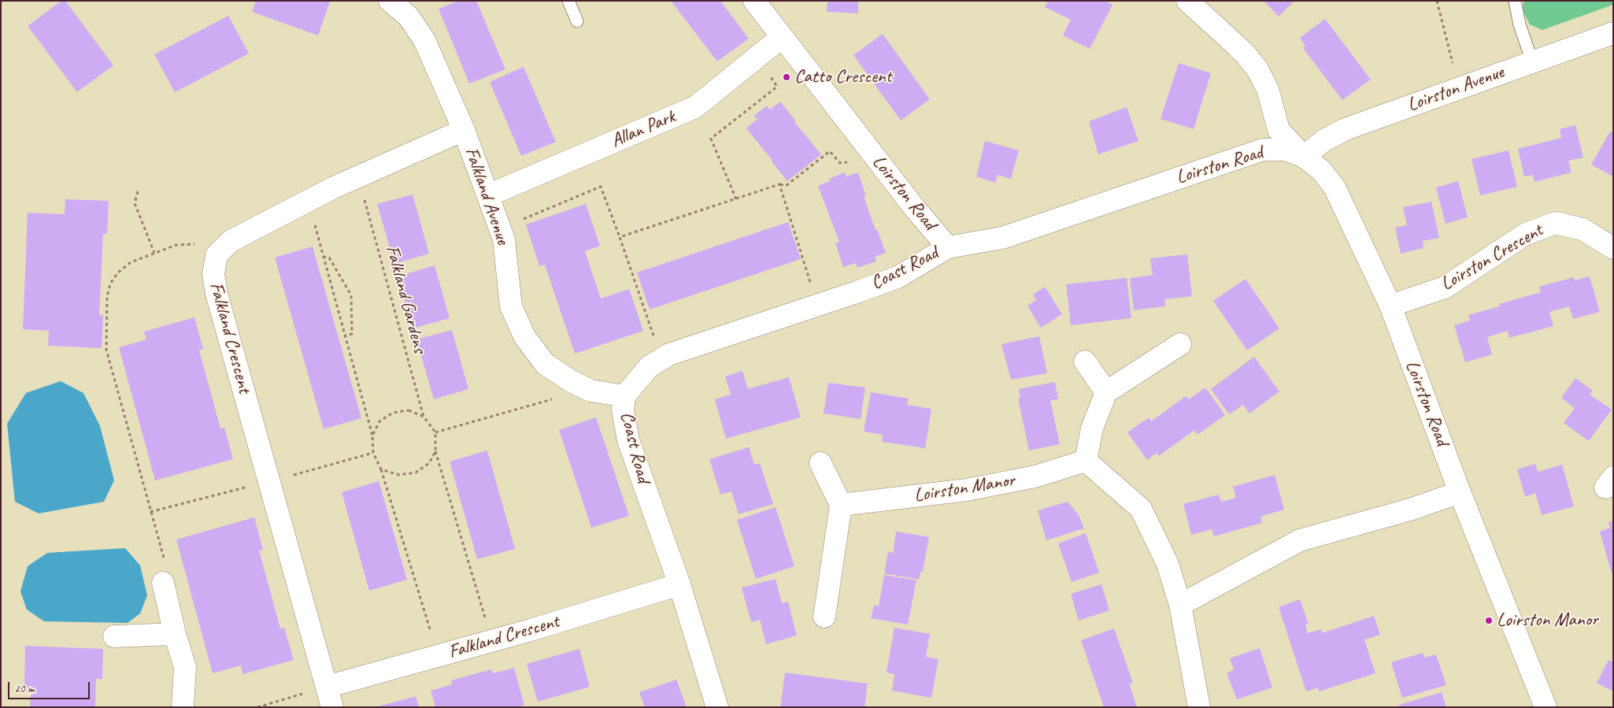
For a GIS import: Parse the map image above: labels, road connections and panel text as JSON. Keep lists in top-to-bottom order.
{
  "streets": {
    "street": [
      "Loirston Avenue",
      "Allan Park",
      "Loirston Road",
      "Falkland Avenue",
      "Loirston Crescent",
      "Coast Road",
      "Falkland Crescent",
      "Loirston Manor"
    ],
    "path": ["Falkland Gardens"]
  },
  "crossings": [
    ["Loirston Avenue", "Loirston Road"],
    ["Allan Park", "Loirston Road"],
    ["Allan Park", "Falkland Avenue"],
    ["Loirston Road", "Loirston Crescent"],
    ["Loirston Road", "Coast Road"],
    ["Falkland Avenue", "Coast Road"],
    ["Falkland Avenue", "Falkland Crescent"],
    ["Coast Road", "Falkland Crescent"]
  ],
  "places": ["Catto Crescent", "Loirston Manor"],
  "scale_bar": "20 m"
}
